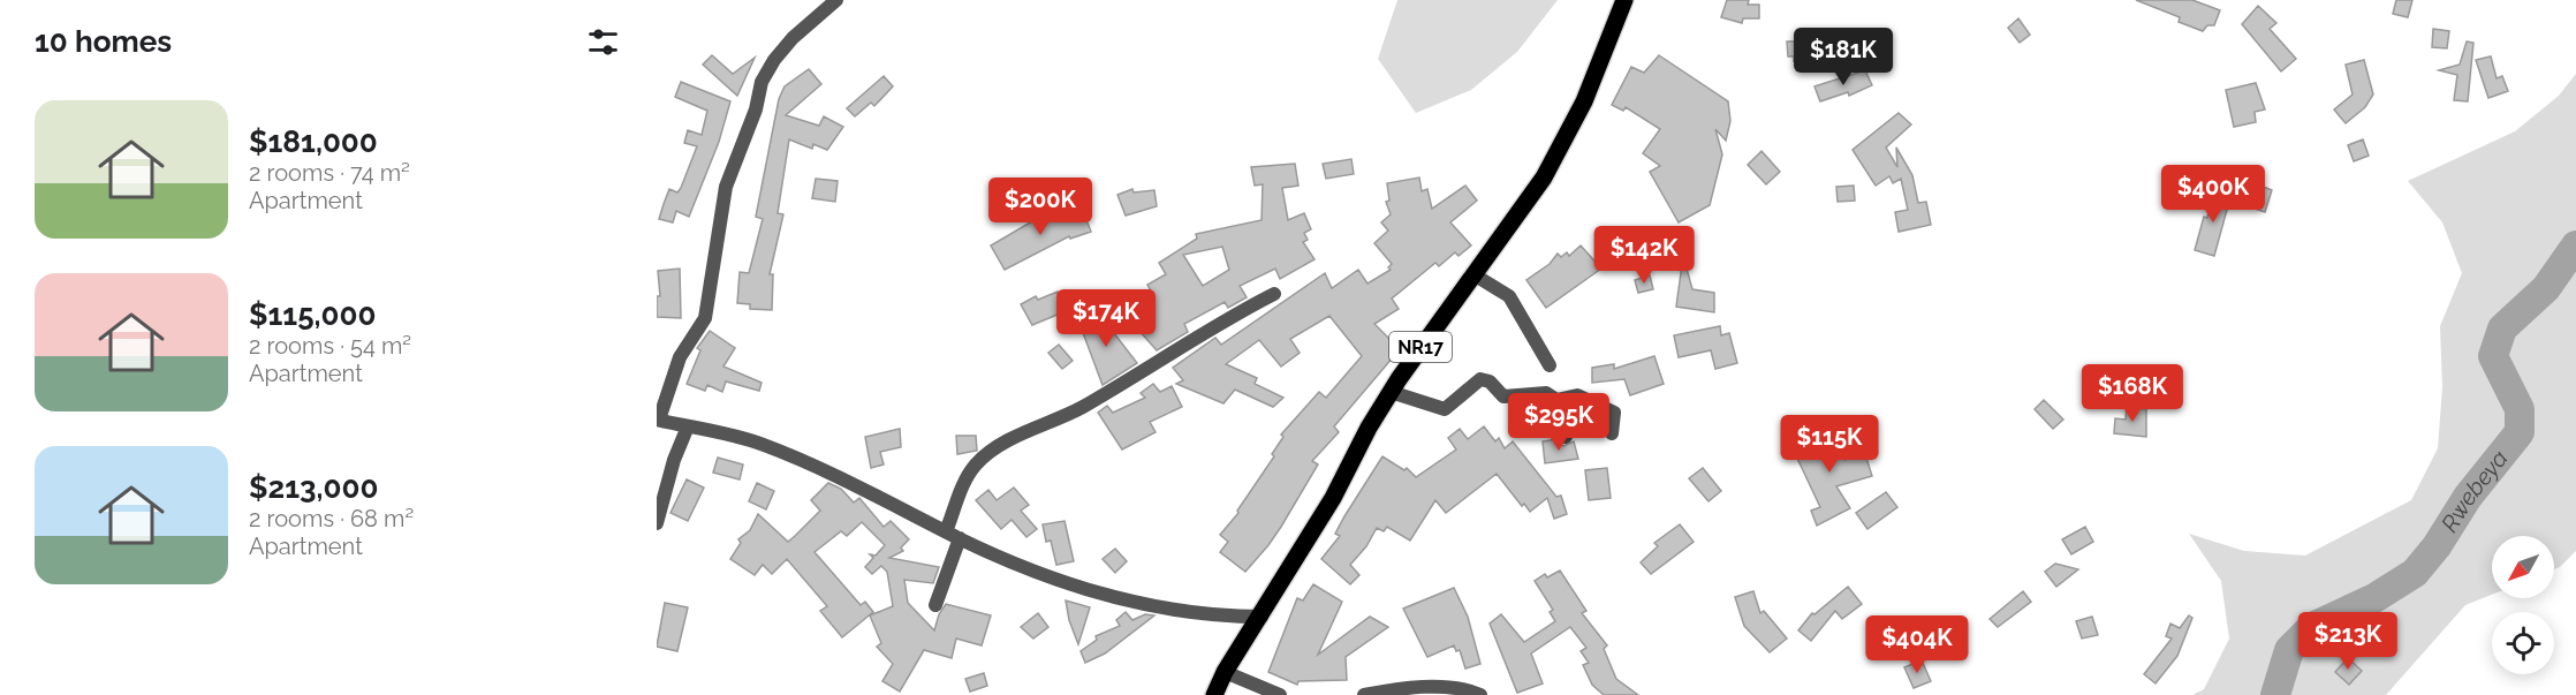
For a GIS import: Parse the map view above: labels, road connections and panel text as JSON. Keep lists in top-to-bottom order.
{
  "streets": {
    "main road": ["NR17"]
  },
  "water": ["Rwebeya"],
  "north": "bottom left",
  "page": {
    "heading": "10 homes",
    "price": [
      "$181K",
      "$400K",
      "$200K",
      "$142K",
      "$174K",
      "$168K",
      "$295K",
      "$115K",
      "$213K",
      "$404K"
    ],
    "list": [
      {
        "name": "$181,000",
        "note": "2 rooms · 74 m² · Apartment"
      },
      {
        "name": "$115,000",
        "note": "2 rooms · 54 m² · Apartment"
      },
      {
        "name": "$213,000",
        "note": "2 rooms · 68 m² · Apartment"
      }
    ]
  }
}
